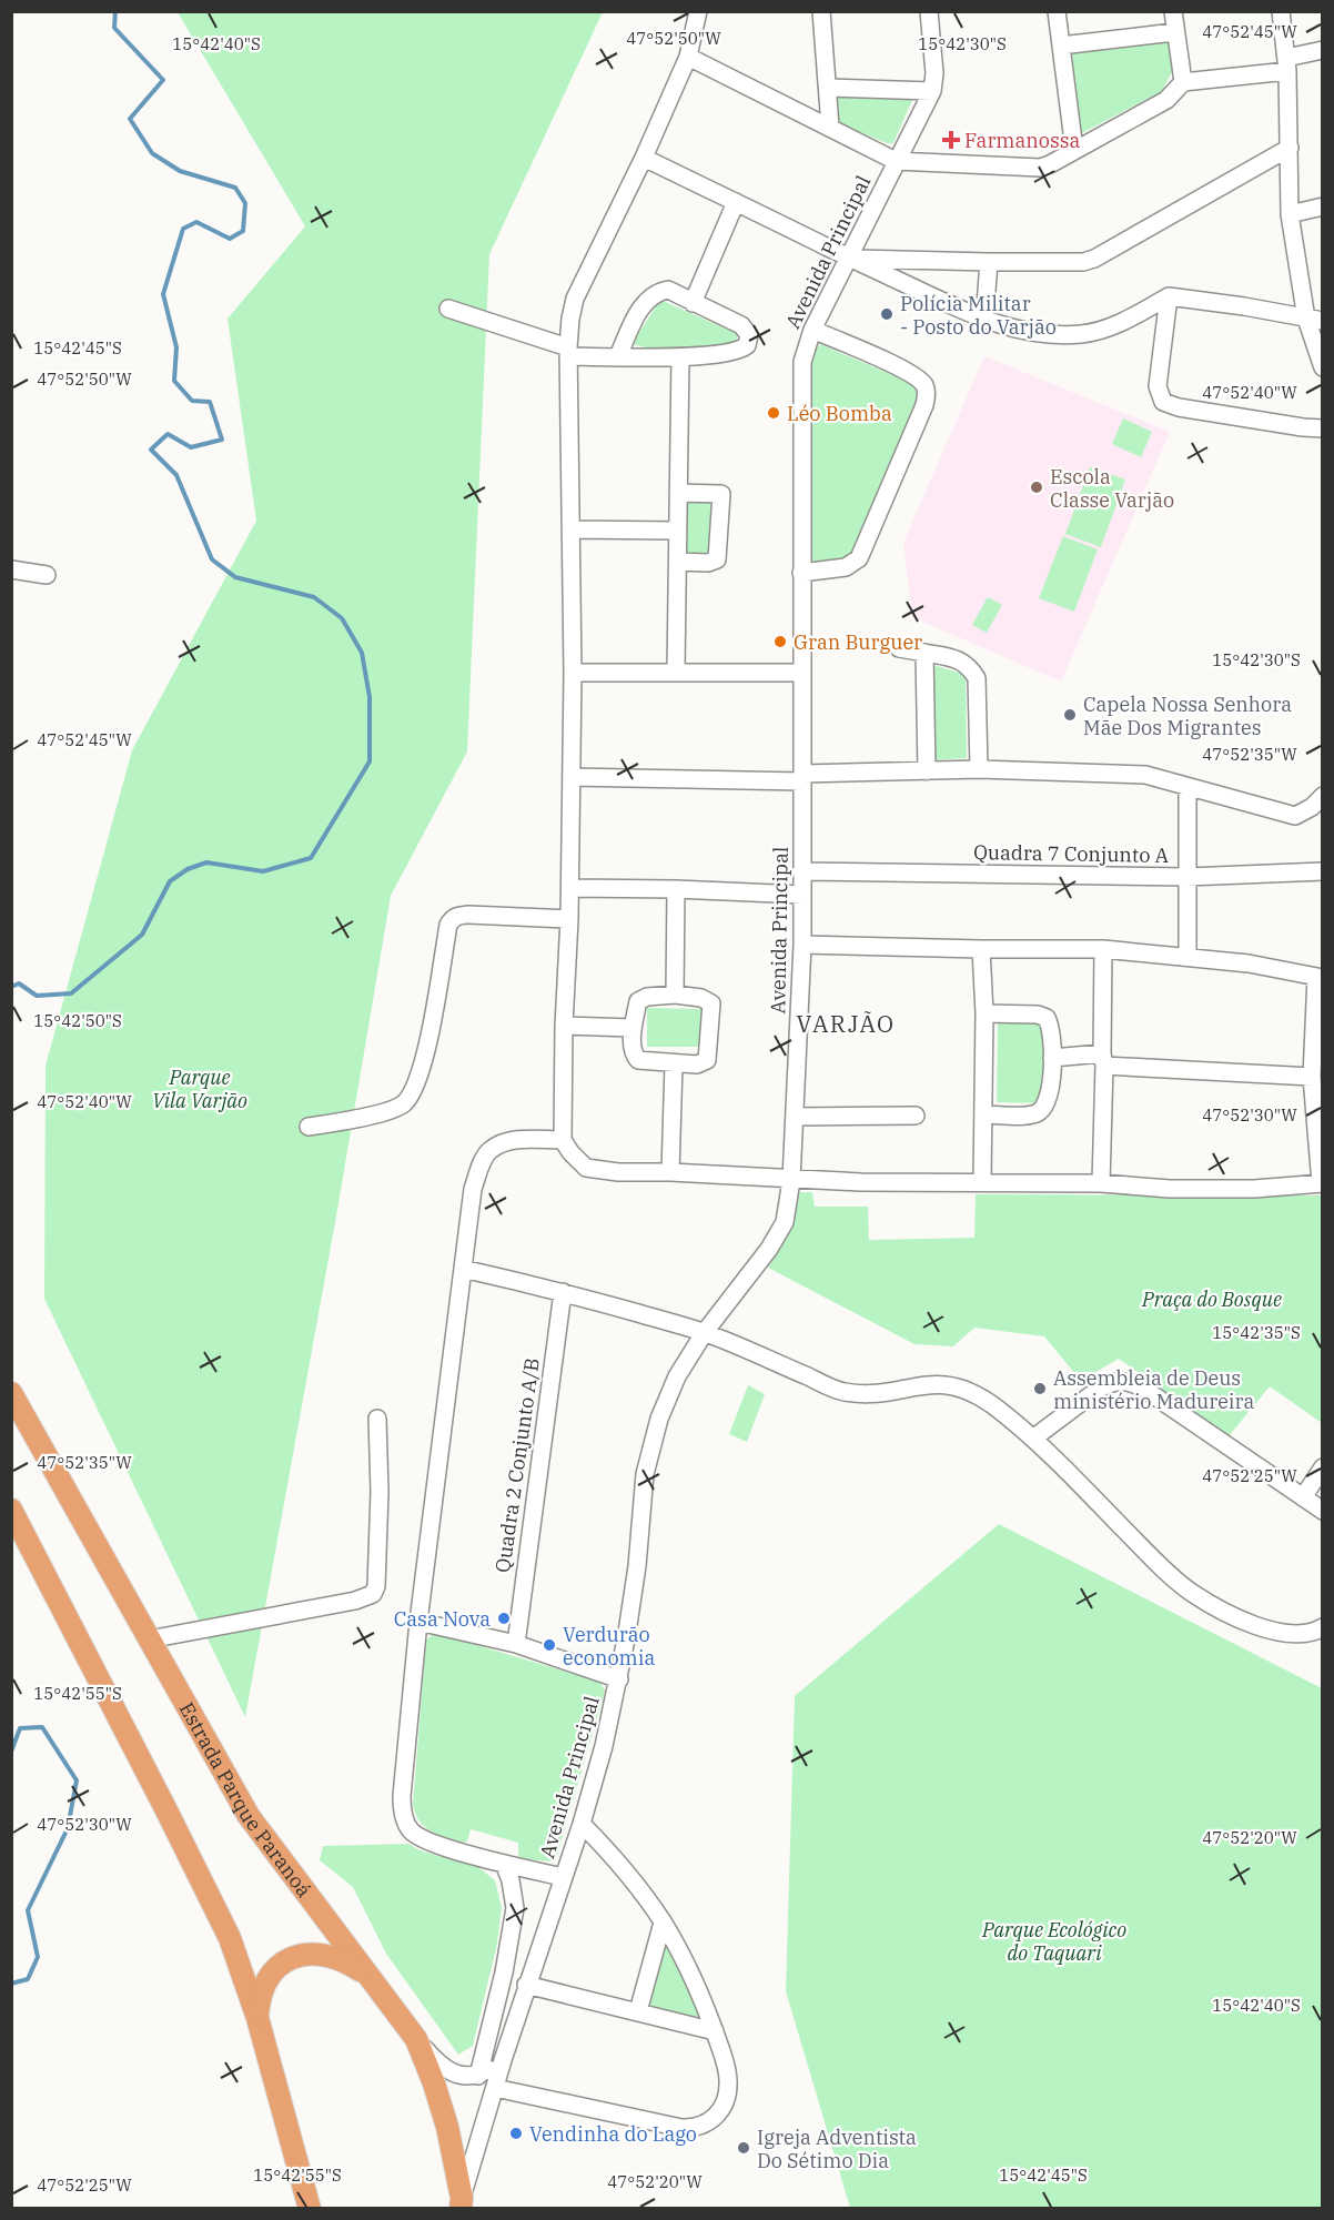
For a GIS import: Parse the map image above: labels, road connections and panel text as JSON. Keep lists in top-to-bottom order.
{
  "streets": {
    "main road": ["Estrada Parque Paranoá"],
    "street": ["Avenida Principal", "Quadra 7 Conjunto A", "Quadra 2 Conjunto A/B"]
  },
  "crossings": [
    ["Avenida Principal", "Quadra 7 Conjunto A"],
    ["Avenida Principal", "Estrada Parque Paranoá"]
  ],
  "districts": ["VARJÃO"],
  "parks": ["Parque Vila Varjão", "Praça do Bosque", "Parque Ecológico do Taquari"],
  "places": {
    "health": ["Farmanossa"],
    "other": [
      "Polícia Militar - Posto do Varjão",
      "Léo Bomba",
      "Escola Classe Varjão",
      "Gran Burguer",
      "Capela Nossa Senhora Mãe Dos Migrantes",
      "Assembleia de Deus ministério Madureira",
      "Casa Nova",
      "Verdurão economia",
      "Vendinha do Lago",
      "Igreja Adventista Do Sétimo Dia"
    ]
  },
  "coordinates": [
    "47°52'45\"W",
    "47°52'50\"W",
    "15°42'40\"S",
    "15°42'30\"S",
    "15°42'45\"S",
    "47°52'40\"W",
    "47°52'35\"W",
    "15°42'50\"S",
    "47°52'30\"W",
    "15°42'35\"S",
    "47°52'25\"W",
    "15°42'55\"S",
    "47°52'20\"W"
  ]
}
